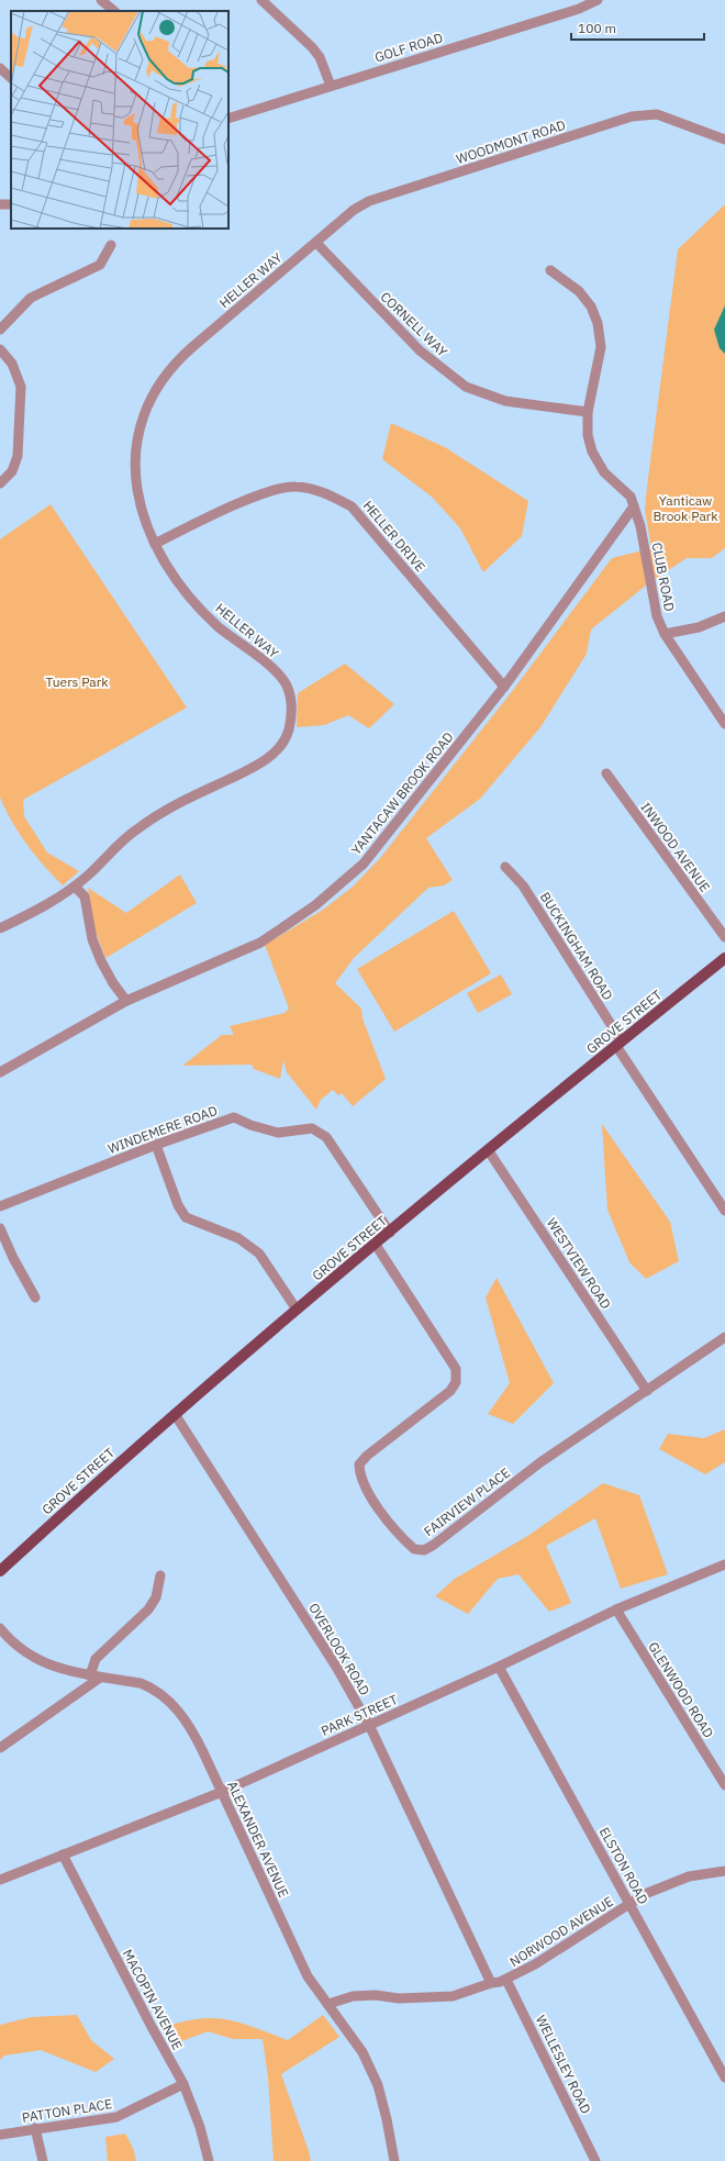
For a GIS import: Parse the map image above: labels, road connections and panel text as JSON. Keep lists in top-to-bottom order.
{
  "streets": {
    "main road": ["GROVE STREET"],
    "street": [
      "GOLF ROAD",
      "WOODMONT ROAD",
      "HELLER WAY",
      "CORNELL WAY",
      "HELLER DRIVE",
      "CLUB ROAD",
      "YANTACAW BROOK ROAD",
      "INWOOD AVENUE",
      "BUCKINGHAM ROAD",
      "WINDEMERE ROAD",
      "WESTVIEW ROAD",
      "FAIRVIEW PLACE",
      "OVERLOOK ROAD",
      "GLENWOOD ROAD",
      "PARK STREET",
      "ALEXANDER AVENUE",
      "ELSTON ROAD",
      "NORWOOD AVENUE",
      "MACOPIN AVENUE",
      "WELLESLEY ROAD",
      "PATTON PLACE"
    ]
  },
  "crossings": [
    ["WOODMONT ROAD", "HELLER WAY"],
    ["WOODMONT ROAD", "CORNELL WAY"],
    ["HELLER WAY", "CORNELL WAY"],
    ["HELLER WAY", "HELLER DRIVE"],
    ["CORNELL WAY", "CLUB ROAD"],
    ["HELLER DRIVE", "YANTACAW BROOK ROAD"],
    ["CLUB ROAD", "YANTACAW BROOK ROAD"],
    ["BUCKINGHAM ROAD", "GROVE STREET"],
    ["GROVE STREET", "WINDEMERE ROAD"],
    ["GROVE STREET", "WESTVIEW ROAD"],
    ["GROVE STREET", "FAIRVIEW PLACE"],
    ["GROVE STREET", "OVERLOOK ROAD"],
    ["WESTVIEW ROAD", "FAIRVIEW PLACE"],
    ["OVERLOOK ROAD", "PARK STREET"],
    ["OVERLOOK ROAD", "NORWOOD AVENUE"],
    ["GLENWOOD ROAD", "PARK STREET"],
    ["PARK STREET", "ALEXANDER AVENUE"],
    ["PARK STREET", "ELSTON ROAD"],
    ["PARK STREET", "MACOPIN AVENUE"],
    ["ALEXANDER AVENUE", "NORWOOD AVENUE"],
    ["ELSTON ROAD", "NORWOOD AVENUE"],
    ["NORWOOD AVENUE", "WELLESLEY ROAD"],
    ["MACOPIN AVENUE", "PATTON PLACE"]
  ],
  "parks": ["Yanticaw Brook Park", "Tuers Park"],
  "scale_bar": "100 m"
}
